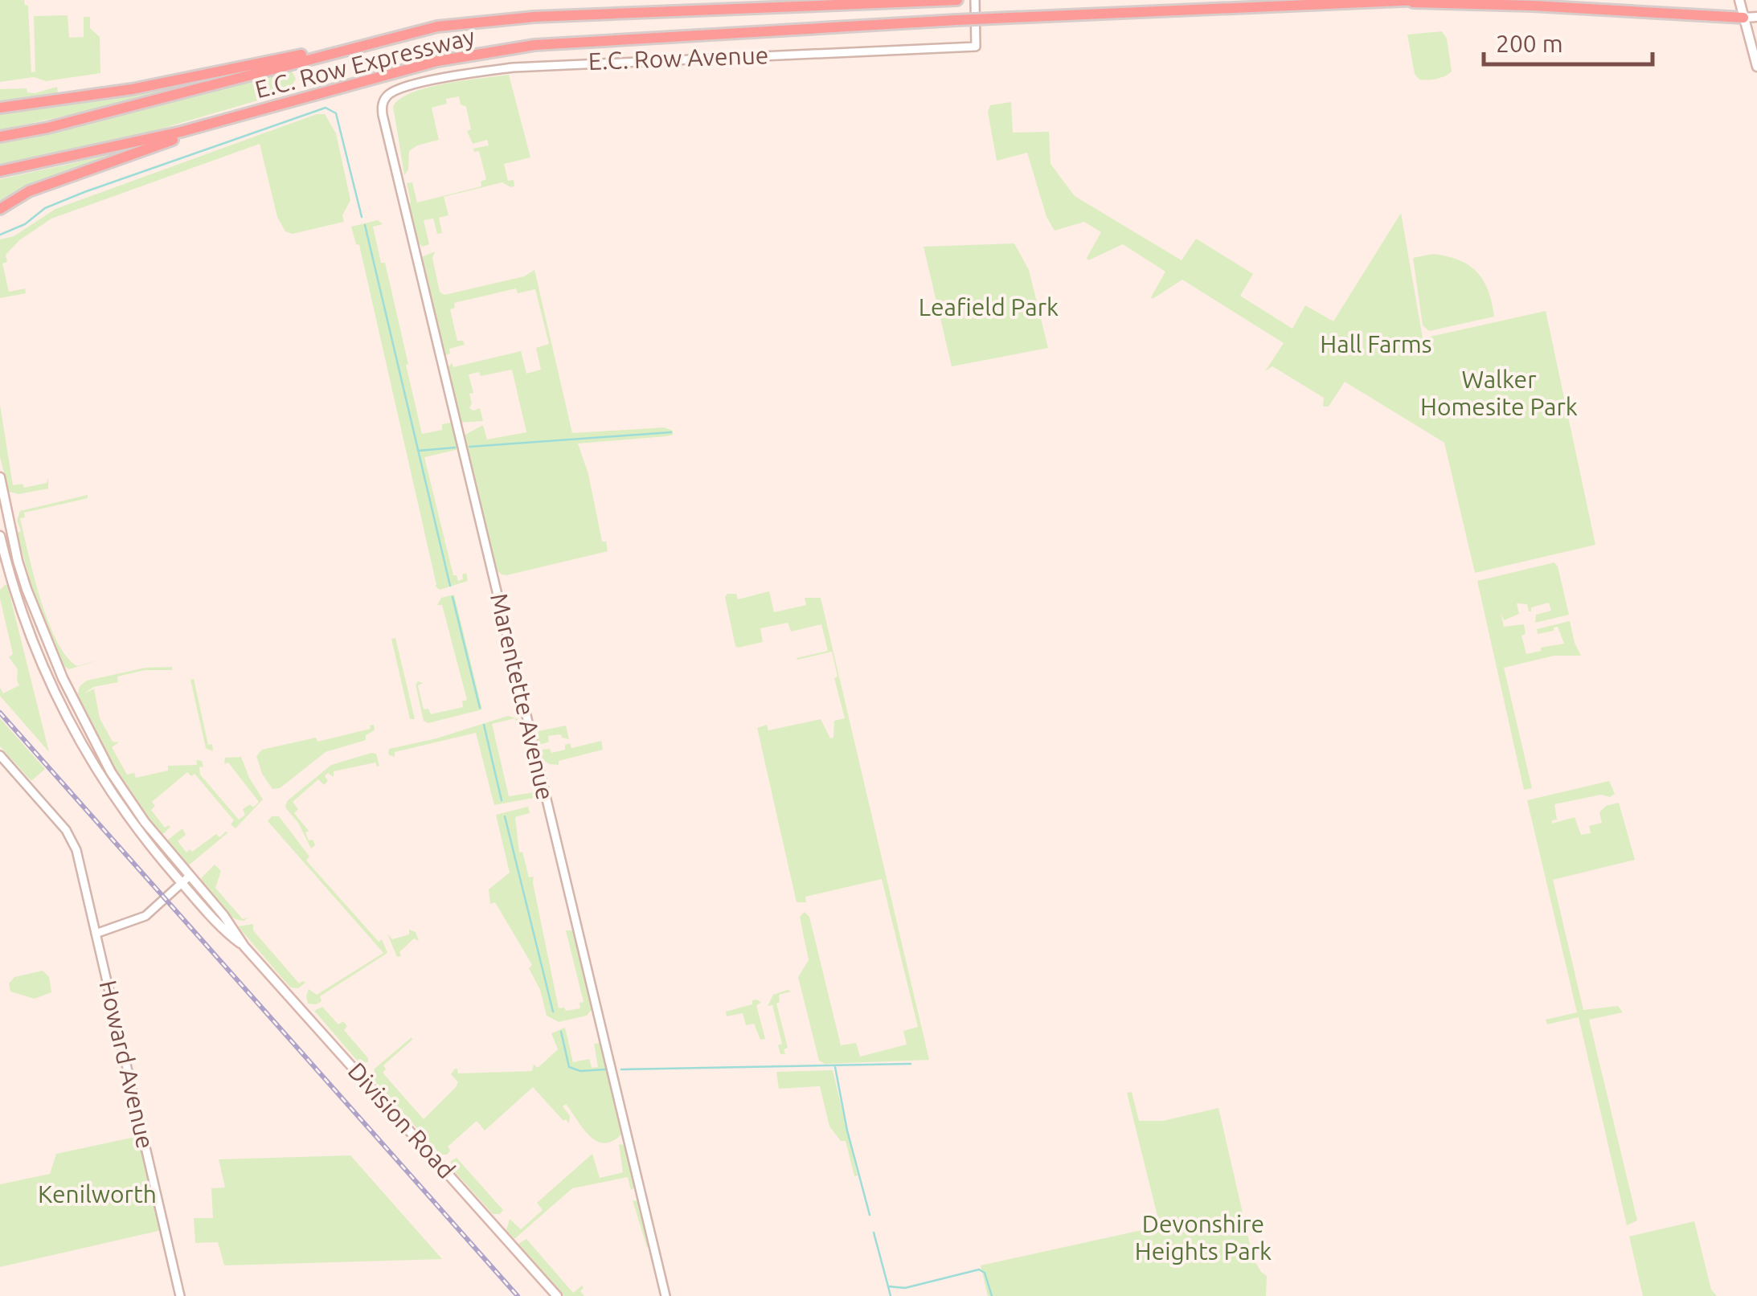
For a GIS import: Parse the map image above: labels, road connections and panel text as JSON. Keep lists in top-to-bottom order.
{
  "streets": {
    "highway": ["E.C. Row Expressway"],
    "main road": ["Division Road"],
    "street": ["E.C. Row Avenue", "Marentette Avenue", "Howard Avenue"]
  },
  "crossings": [
    ["E.C. Row Avenue", "Marentette Avenue"]
  ],
  "parks": [
    "Leafield Park",
    "Hall Farms",
    "Walker Homesite Park",
    "Kenilworth",
    "Devonshire Heights Park"
  ],
  "scale_bar": "200 m"
}
